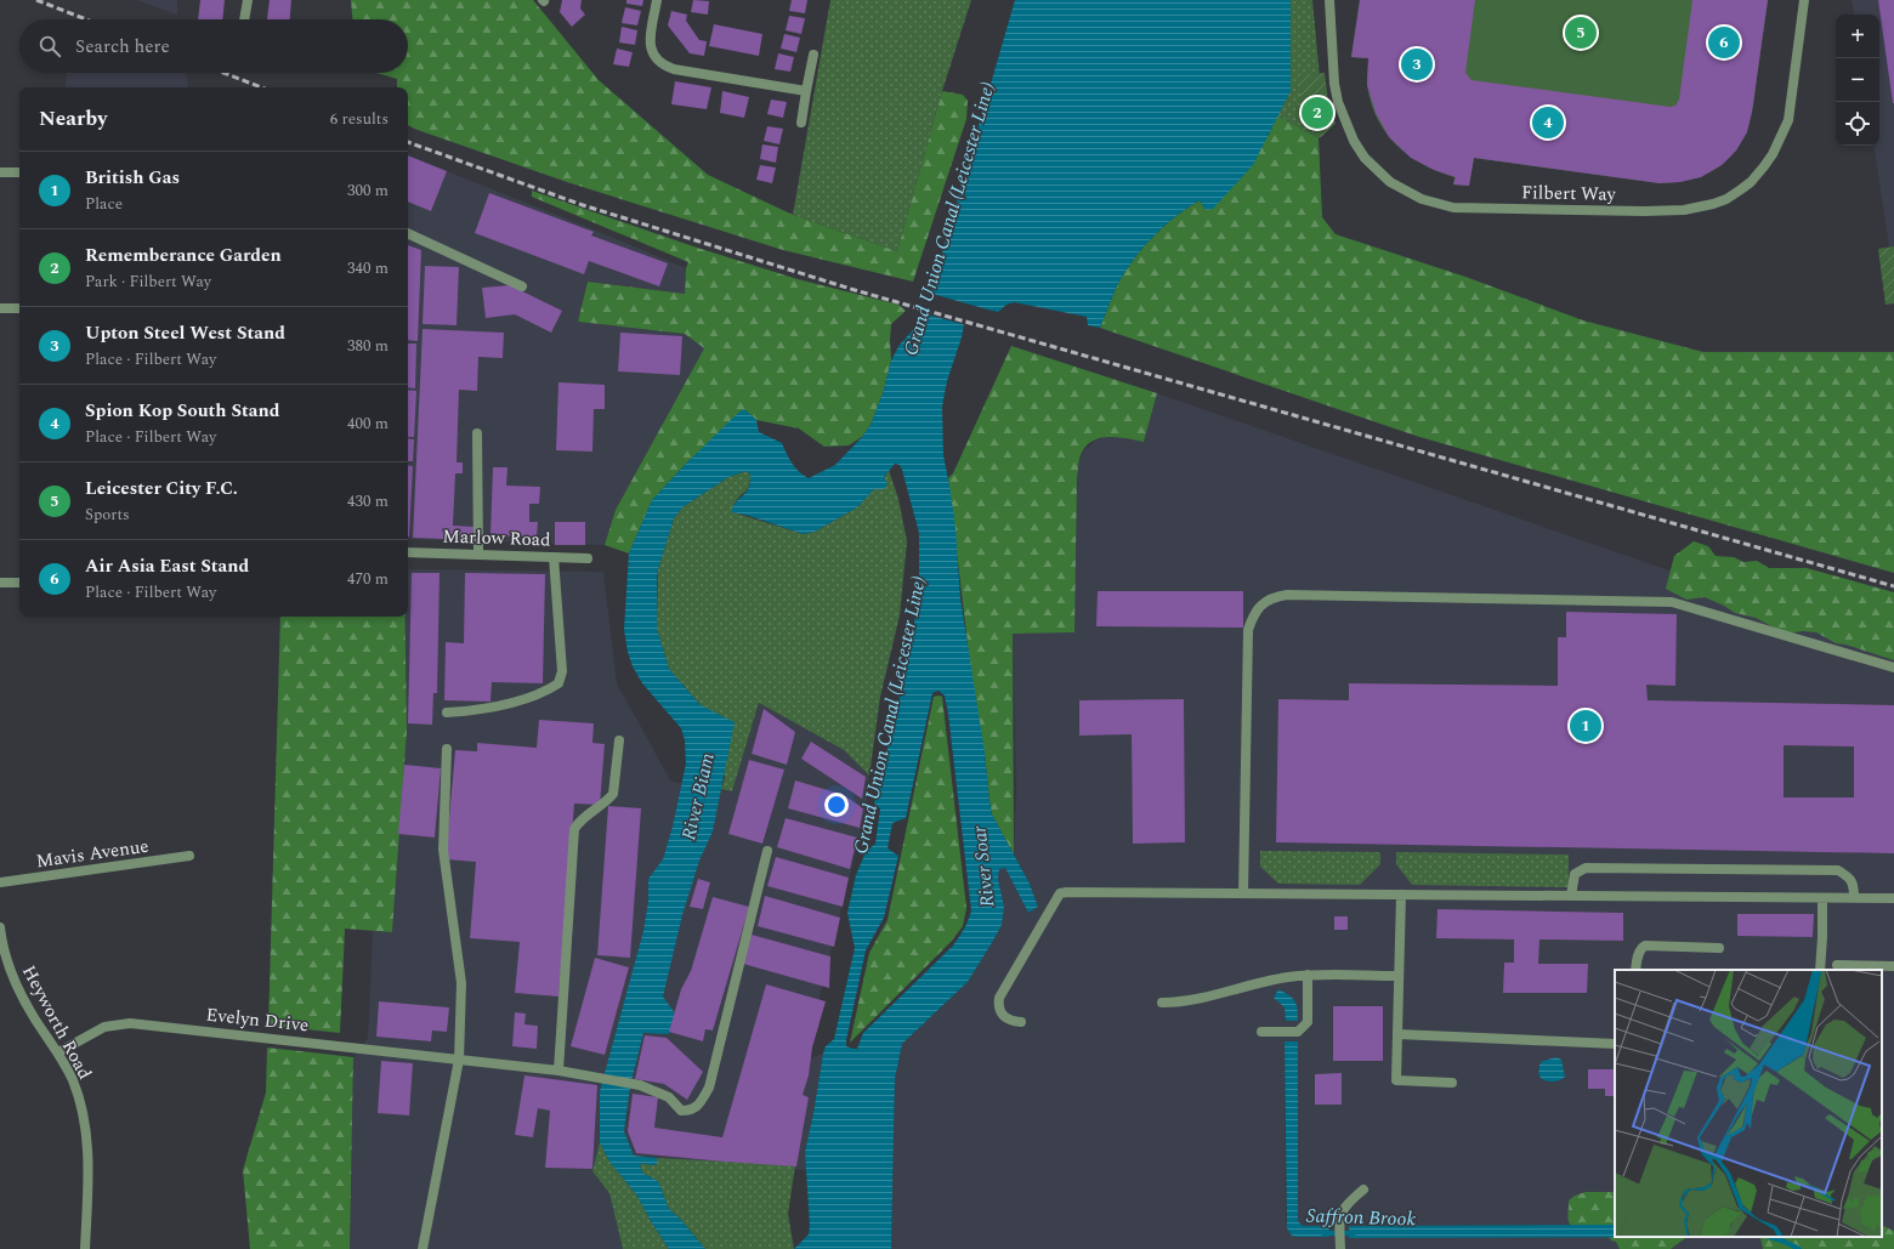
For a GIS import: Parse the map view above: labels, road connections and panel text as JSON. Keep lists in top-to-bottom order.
{
  "streets": {
    "street": [
      "Filbert Way",
      "Marlow Road",
      "Mavis Avenue",
      "Evelyn Drive",
      "Heyworth Road"
    ]
  },
  "crossings": [
    ["Evelyn Drive", "Heyworth Road"]
  ],
  "water": [
    "Grand Union Canal (Leicester Line)",
    "River Biam",
    "River Soar",
    "Saffron Brook"
  ],
  "page": {
    "map_buttons": ["+", "−"],
    "pins": [
      "5",
      "6",
      "3",
      "2",
      "4",
      "1"
    ],
    "search": "Search here",
    "heading": ["Nearby", "6 results"],
    "list": [
      {
        "mark": "1",
        "name": "British Gas",
        "note": "Place",
        "value": "300 m"
      },
      {
        "mark": "2",
        "name": "Rememberance Garden",
        "note": "Park · Filbert Way",
        "value": "340 m"
      },
      {
        "mark": "3",
        "name": "Upton Steel West Stand",
        "note": "Place · Filbert Way",
        "value": "380 m"
      },
      {
        "mark": "4",
        "name": "Spion Kop South Stand",
        "note": "Place · Filbert Way",
        "value": "400 m"
      },
      {
        "mark": "5",
        "name": "Leicester City F.C.",
        "note": "Sports",
        "value": "430 m"
      },
      {
        "mark": "6",
        "name": "Air Asia East Stand",
        "note": "Place · Filbert Way",
        "value": "470 m"
      }
    ]
  }
}
